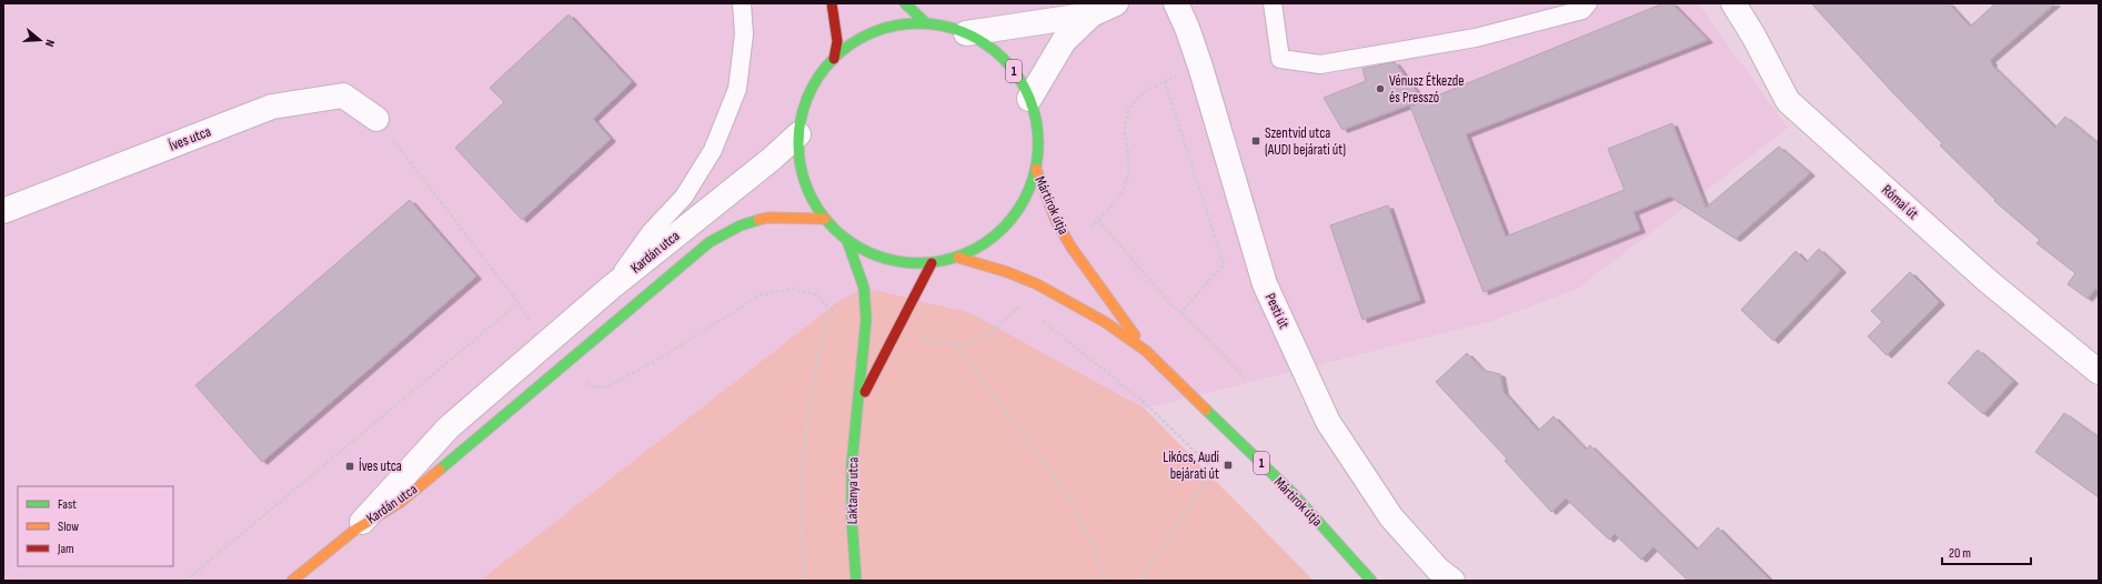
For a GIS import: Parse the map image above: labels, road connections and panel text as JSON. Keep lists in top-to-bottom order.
{
  "streets": {
    "main road": [
      "1",
      "Mártírok útja",
      "Kardán utca",
      "Laktanya utca"
    ],
    "street": ["Íves utca", "Római út", "Pesti út"]
  },
  "crossings": [
    ["Mártírok útja", "Kardán utca"],
    ["Mártírok útja", "Laktanya utca"]
  ],
  "places": {
    "other": ["Vénusz Étkezde és Presszó"],
    "transit": ["Szentvid utca (AUDI bejárati út)", "Likócs, Audi bejárati út", "Íves utca"]
  },
  "legend": ["Fast", "Slow", "Jam"],
  "scale_bar": "20 m",
  "north": "right"
}
